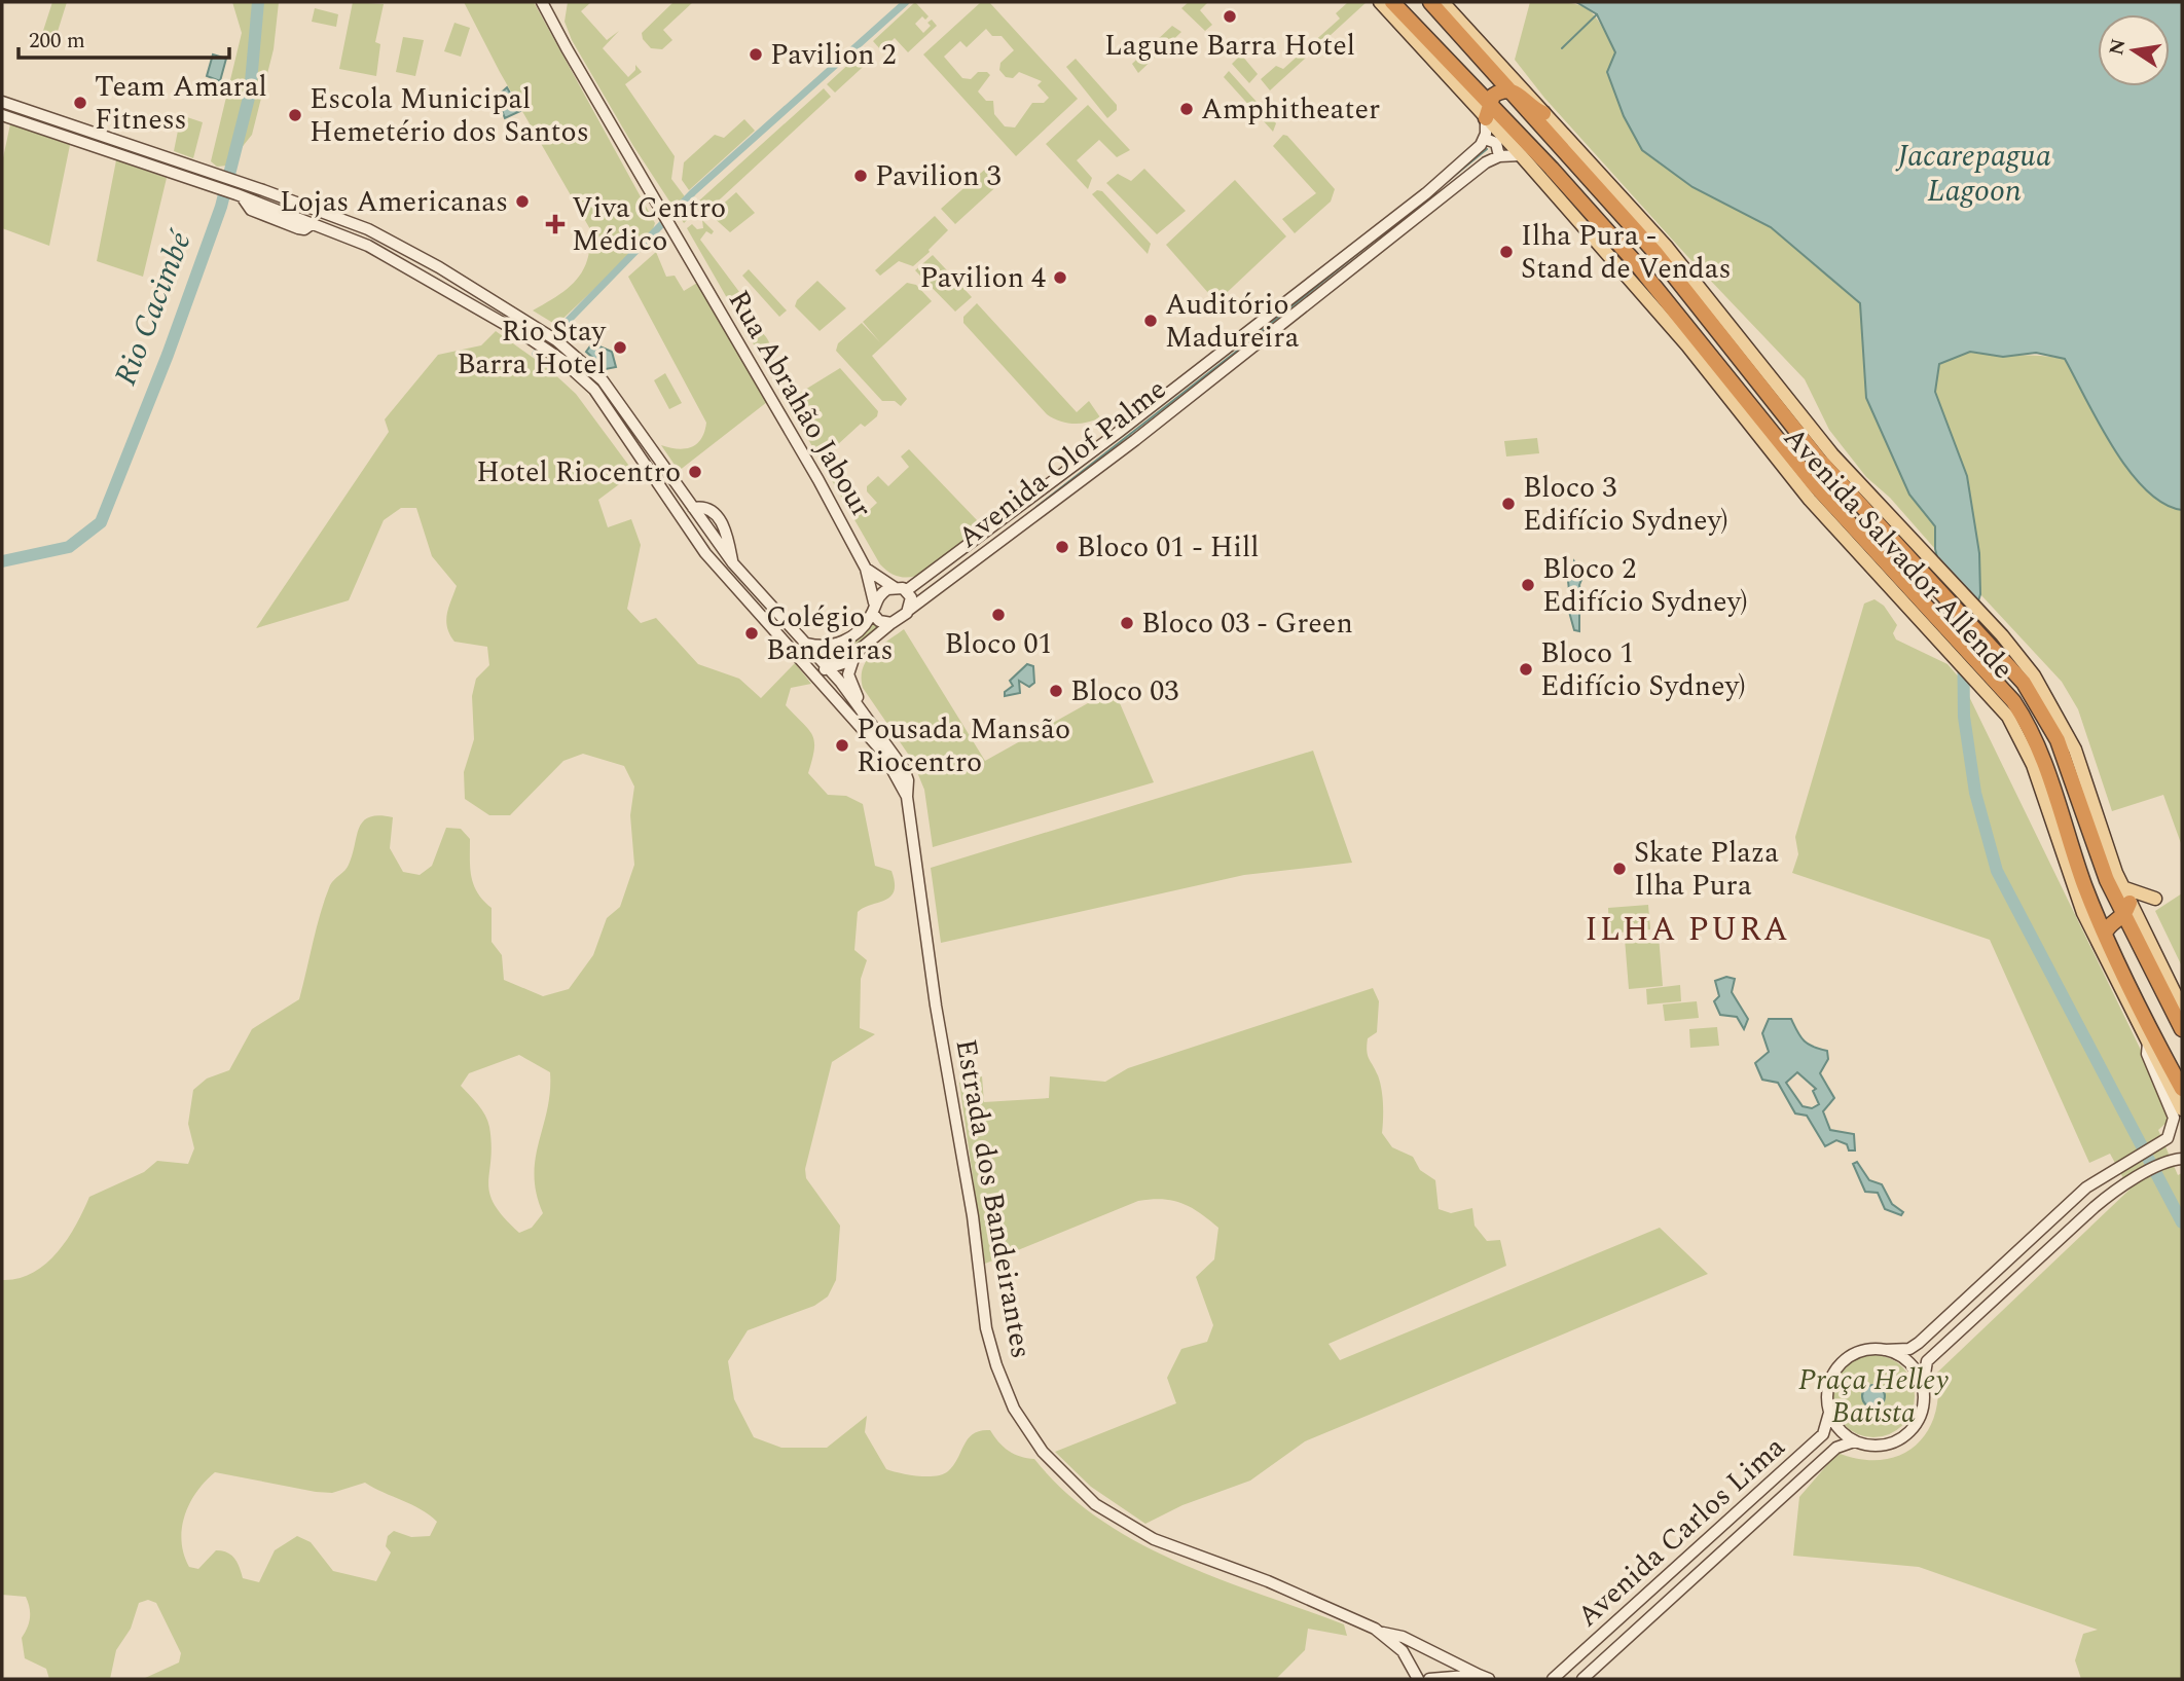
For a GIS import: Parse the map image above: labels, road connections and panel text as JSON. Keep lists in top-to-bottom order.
{
  "streets": {
    "highway": ["Avenida Salvador Allende"],
    "street": [
      "Rua Abrahão Jabour",
      "Avenida Olof Palme",
      "Estrada dos Bandeirantes",
      "Avenida Carlos Lima"
    ]
  },
  "crossings": [
    ["Rua Abrahão Jabour", "Avenida Olof Palme"],
    ["Avenida Olof Palme", "Avenida Salvador Allende"]
  ],
  "districts": ["ILHA PURA"],
  "water": ["Jacarepagua Lagoon", "Rio Cacimbé"],
  "parks": ["Praça Helley Batista"],
  "places": {
    "other": [
      "Lagune Barra Hotel",
      "Pavilion 2",
      "Team Amaral Fitness",
      "Amphitheater",
      "Escola Municipal Hemetério dos Santos",
      "Pavilion 3",
      "Lojas Americanas",
      "Ilha Pura - Stand de Vendas",
      "Pavilion 4",
      "Auditório Madureira",
      "Rio Stay Barra Hotel",
      "Hotel Riocentro",
      "Bloco 3 Edifício Sydney)",
      "Bloco 01 - Hill",
      "Bloco 2 Edifício Sydney)",
      "Bloco 01",
      "Bloco 03 - Green",
      "Colégio Bandeiras",
      "Bloco 1 Edifício Sydney)",
      "Bloco 03",
      "Pousada Mansão Riocentro",
      "Skate Plaza Ilha Pura"
    ],
    "health": ["Viva Centro Médico"]
  },
  "scale_bar": "200 m",
  "north": "left"
}
